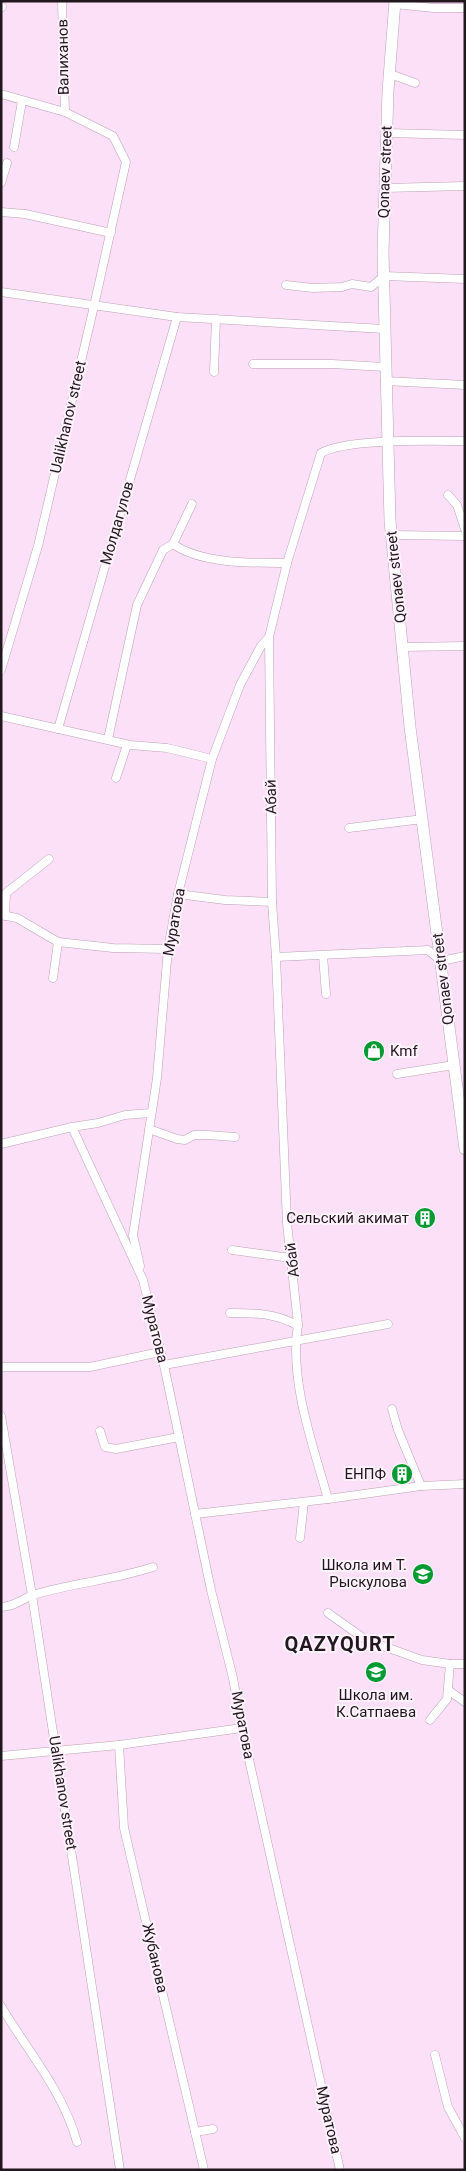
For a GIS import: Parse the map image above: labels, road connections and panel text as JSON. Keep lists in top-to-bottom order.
{
  "streets": {
    "main road": ["Qonaev street"],
    "street": [
      "Валиханов",
      "Ualikhanov street",
      "Молдагулов",
      "Абай",
      "Муратова",
      "Жубанова"
    ]
  },
  "crossings": [
    ["Валиханов", "Ualikhanov street"],
    ["Абай", "Муратова"]
  ],
  "districts": ["QAZYQURT"],
  "places": {
    "shop": ["Kmf"],
    "building": ["Сельский акимат", "ЕНПФ"],
    "school or university": ["Школа им Т. Рыскулова", "Школа им. К.Сатпаева"]
  }
}
